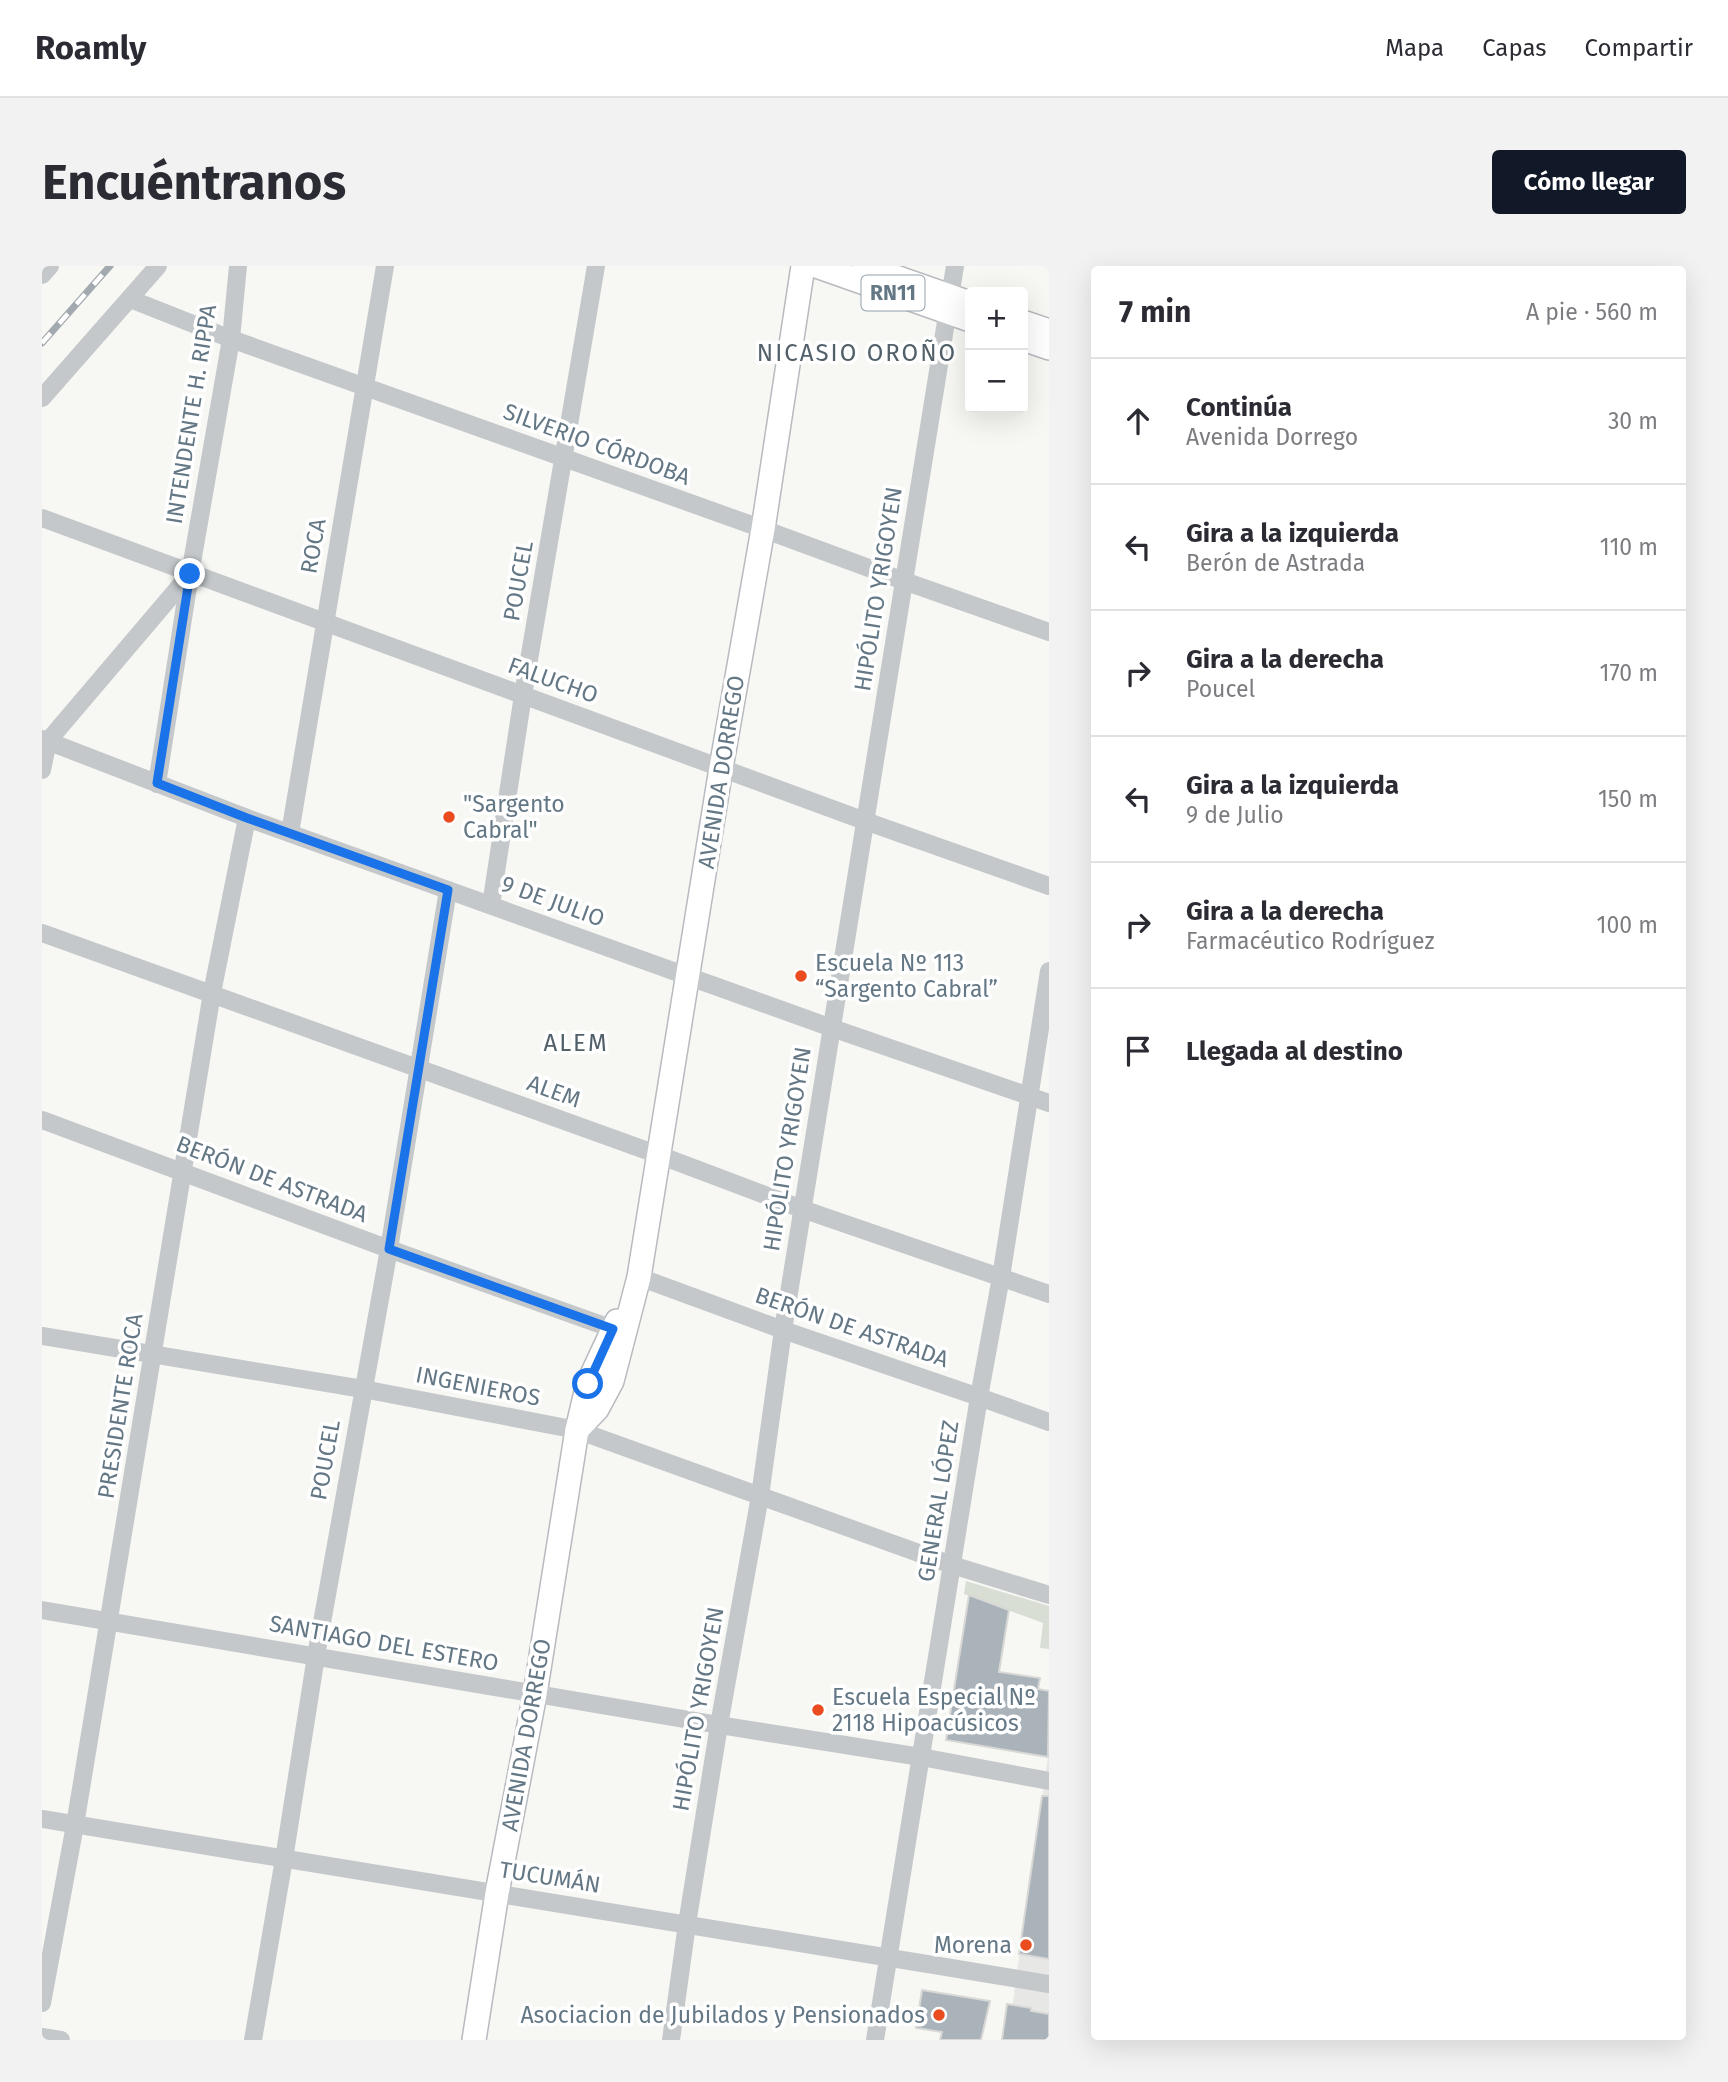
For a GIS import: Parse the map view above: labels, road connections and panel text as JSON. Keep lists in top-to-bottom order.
{
  "streets": {
    "main road": ["RN11", "AVENIDA DORREGO"],
    "street": [
      "INTENDENTE H. RIPPA",
      "SILVERIO CÓRDOBA",
      "ROCA",
      "POUCEL",
      "HIPÓLITO YRIGOYEN",
      "FALUCHO",
      "9 DE JULIO",
      "ALEM",
      "BERÓN DE ASTRADA",
      "INGENIEROS",
      "PRESIDENTE ROCA",
      "GENERAL LÓPEZ",
      "SANTIAGO DEL ESTERO",
      "TUCUMÁN"
    ]
  },
  "crossings": [
    ["RN11", "HIPÓLITO YRIGOYEN"],
    ["INTENDENTE H. RIPPA", "SILVERIO CÓRDOBA"],
    ["INTENDENTE H. RIPPA", "FALUCHO"],
    ["INTENDENTE H. RIPPA", "9 DE JULIO"],
    ["SILVERIO CÓRDOBA", "ROCA"],
    ["SILVERIO CÓRDOBA", "POUCEL"],
    ["SILVERIO CÓRDOBA", "HIPÓLITO YRIGOYEN"],
    ["SILVERIO CÓRDOBA", "AVENIDA DORREGO"],
    ["ROCA", "FALUCHO"],
    ["ROCA", "9 DE JULIO"],
    ["POUCEL", "FALUCHO"],
    ["POUCEL", "9 DE JULIO"],
    ["POUCEL", "ALEM"],
    ["POUCEL", "BERÓN DE ASTRADA"],
    ["POUCEL", "INGENIEROS"],
    ["POUCEL", "SANTIAGO DEL ESTERO"],
    ["POUCEL", "TUCUMÁN"],
    ["HIPÓLITO YRIGOYEN", "FALUCHO"],
    ["HIPÓLITO YRIGOYEN", "9 DE JULIO"],
    ["HIPÓLITO YRIGOYEN", "ALEM"],
    ["HIPÓLITO YRIGOYEN", "BERÓN DE ASTRADA"],
    ["HIPÓLITO YRIGOYEN", "INGENIEROS"],
    ["HIPÓLITO YRIGOYEN", "SANTIAGO DEL ESTERO"],
    ["HIPÓLITO YRIGOYEN", "TUCUMÁN"],
    ["FALUCHO", "AVENIDA DORREGO"],
    ["AVENIDA DORREGO", "9 DE JULIO"],
    ["AVENIDA DORREGO", "ALEM"],
    ["AVENIDA DORREGO", "BERÓN DE ASTRADA"],
    ["AVENIDA DORREGO", "INGENIEROS"],
    ["AVENIDA DORREGO", "SANTIAGO DEL ESTERO"],
    ["AVENIDA DORREGO", "TUCUMÁN"],
    ["9 DE JULIO", "PRESIDENTE ROCA"],
    ["9 DE JULIO", "GENERAL LÓPEZ"],
    ["ALEM", "PRESIDENTE ROCA"],
    ["ALEM", "GENERAL LÓPEZ"],
    ["BERÓN DE ASTRADA", "PRESIDENTE ROCA"],
    ["BERÓN DE ASTRADA", "GENERAL LÓPEZ"],
    ["INGENIEROS", "PRESIDENTE ROCA"],
    ["INGENIEROS", "GENERAL LÓPEZ"],
    ["PRESIDENTE ROCA", "SANTIAGO DEL ESTERO"],
    ["PRESIDENTE ROCA", "TUCUMÁN"],
    ["GENERAL LÓPEZ", "SANTIAGO DEL ESTERO"],
    ["GENERAL LÓPEZ", "TUCUMÁN"]
  ],
  "districts": ["NICASIO OROÑO", "ALEM"],
  "places": [
    "\"Sargento Cabral\"",
    "Escuela Nº 113 “Sargento Cabral”",
    "Escuela Especial Nº 2118 Hipoacúsicos",
    "Morena",
    "Asociacion de Jubilados y Pensionados"
  ],
  "page": {
    "header": "Roamly",
    "nav": ["Mapa", "Capas", "Compartir"],
    "buttons": "Cómo llegar",
    "title": "Encuéntranos",
    "heading": ["7 min", "A pie · 560 m"],
    "map_buttons": ["+", "−"],
    "list": [
      ["Continúa", "Avenida Dorrego", "30 m"],
      ["Gira a la izquierda", "Berón de Astrada", "110 m"],
      ["Gira a la derecha", "Poucel", "170 m"],
      ["Gira a la izquierda", "9 de Julio", "150 m"],
      ["Gira a la derecha", "Farmacéutico Rodríguez", "100 m"],
      "Llegada al destino"
    ]
  }
}
